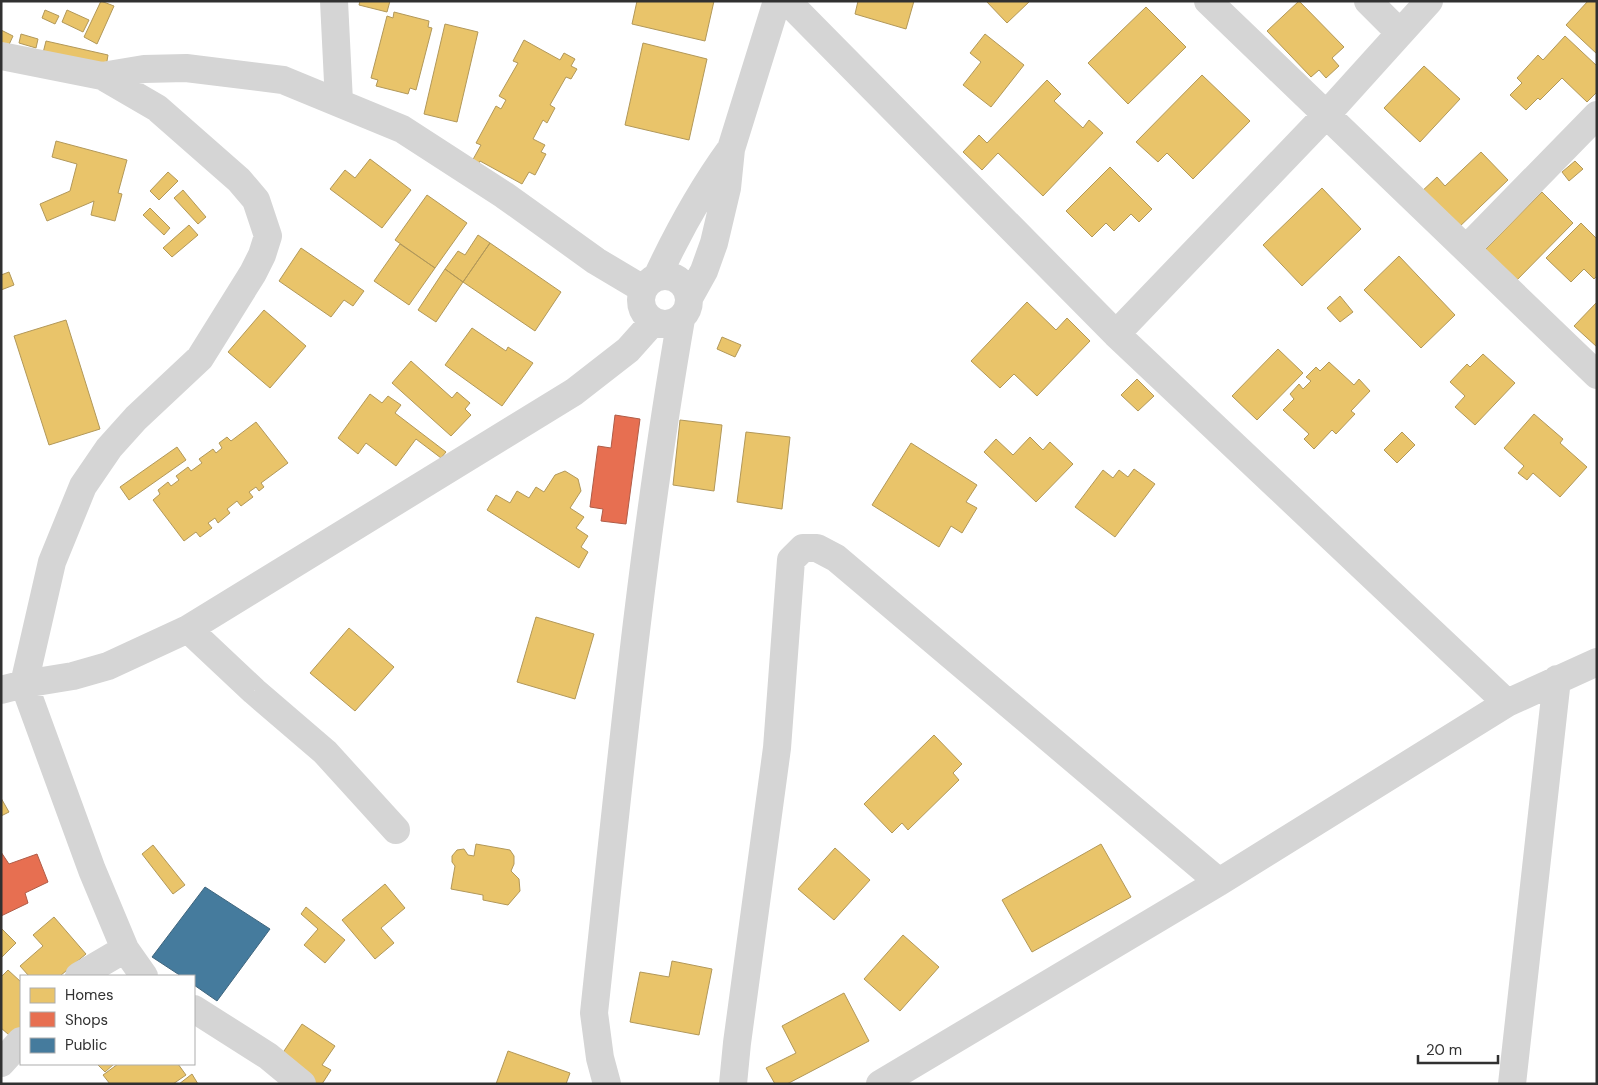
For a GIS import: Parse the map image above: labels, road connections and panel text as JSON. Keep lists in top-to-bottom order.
{
  "legend": ["Homes", "Shops", "Public"],
  "scale_bar": "20 m"
}
